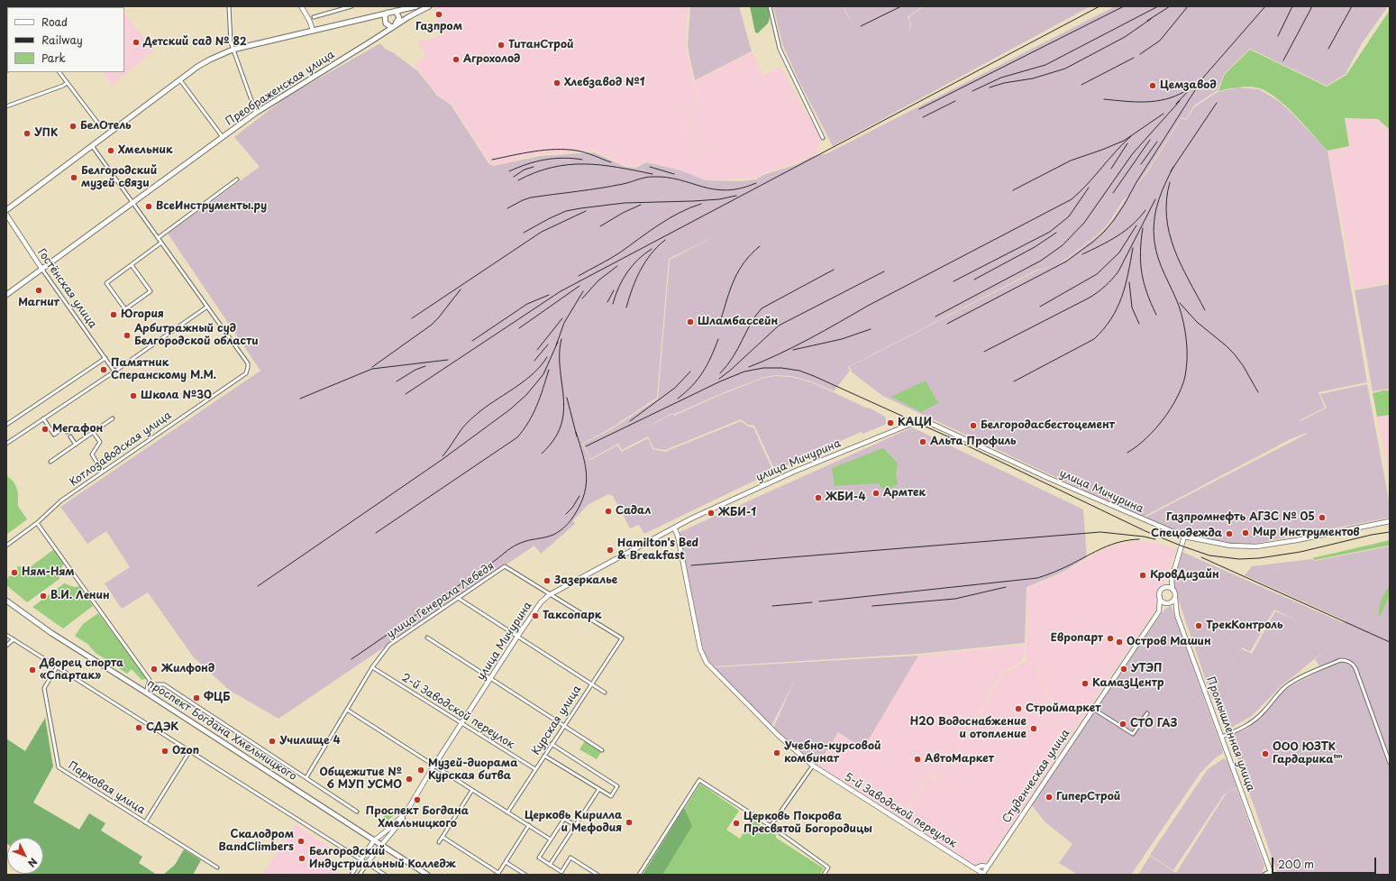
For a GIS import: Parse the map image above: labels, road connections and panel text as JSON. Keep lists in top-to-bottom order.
{
  "streets": {
    "main road": ["Преображенская улица", "проспект Богдана Хмельницкого"],
    "street": [
      "Гостёнская улица",
      "Котлозаводская улица",
      "улица Мичурина",
      "улица Генерала Лебедя",
      "2-й Заводской переулок",
      "Курская улица",
      "Промышленная улица",
      "Студенческая улица",
      "Парковая улица",
      "5-й Заводской переулок"
    ]
  },
  "crossings": [
    ["Преображенская улица", "Гостёнская улица"],
    ["улица Мичурина", "улица Генерала Лебедя"],
    ["улица Мичурина", "2-й Заводской переулок"],
    ["улица Мичурина", "Курская улица"],
    ["улица Мичурина", "проспект Богдана Хмельницкого"],
    ["улица Мичурина", "5-й Заводской переулок"],
    ["улица Генерала Лебедя", "2-й Заводской переулок"],
    ["улица Генерала Лебедя", "Курская улица"],
    ["2-й Заводской переулок", "Курская улица"],
    ["Промышленная улица", "Студенческая улица"],
    ["Студенческая улица", "5-й Заводской переулок"]
  ],
  "places": [
    "Газпром",
    "Детский сад № 82",
    "ТитанСтрой",
    "Агрохолод",
    "Хлебзавод №1",
    "Цемзавод",
    "БелОтель",
    "УПК",
    "Хмельник",
    "Белгородский музей связи",
    "ВсеИнструменты.ру",
    "Магнит",
    "Югория",
    "Шламбассейн",
    "Арбитражный суд Белгородской области",
    "Памятник Сперанскому М.М.",
    "Школа №30",
    "КАЦИ",
    "Белгородасбестоцемент",
    "Мегафон",
    "Альта Профиль",
    "Армтек",
    "ЖБИ-4",
    "Садал",
    "ЖБИ-1",
    "Газпромнефть АГЗС № 05",
    "Мир Инструментов",
    "Спецодежда",
    "Hamilton's Bed & Breakfast",
    "Ням-Ням",
    "КровДизайн",
    "Зазеркалье",
    "В.И. Ленин",
    "Таксопарк",
    "ТрекКонтроль",
    "Европарт",
    "Остров Машин",
    "Жилфонд",
    "УТЭП",
    "Дворец спорта «Спартак»",
    "КамазЦентр",
    "ФЦБ",
    "Строймаркет",
    "СТО ГАЗ",
    "СДЭК",
    "H2O Водоснабжение и отопление",
    "Училище 4",
    "Ozon",
    "Учебно-курсовой комбинат",
    "ООО ЮЗТК Гардарика™",
    "АвтоМаркет",
    "Музей-диорама Курская битва",
    "Общежитие № 6 МУП УСМО",
    "ГиперСтрой",
    "Проспект Богдана Хмельницкого",
    "Церковь Кирилла и Мефодия",
    "Церковь Покрова Пресвятой Богородицы",
    "Cкалодром BandClimbers",
    "Белгородский Индустриальный Колледж"
  ],
  "legend": ["Road", "Railway", "Park"],
  "scale_bar": "200 m",
  "north": "bottom right"
}
